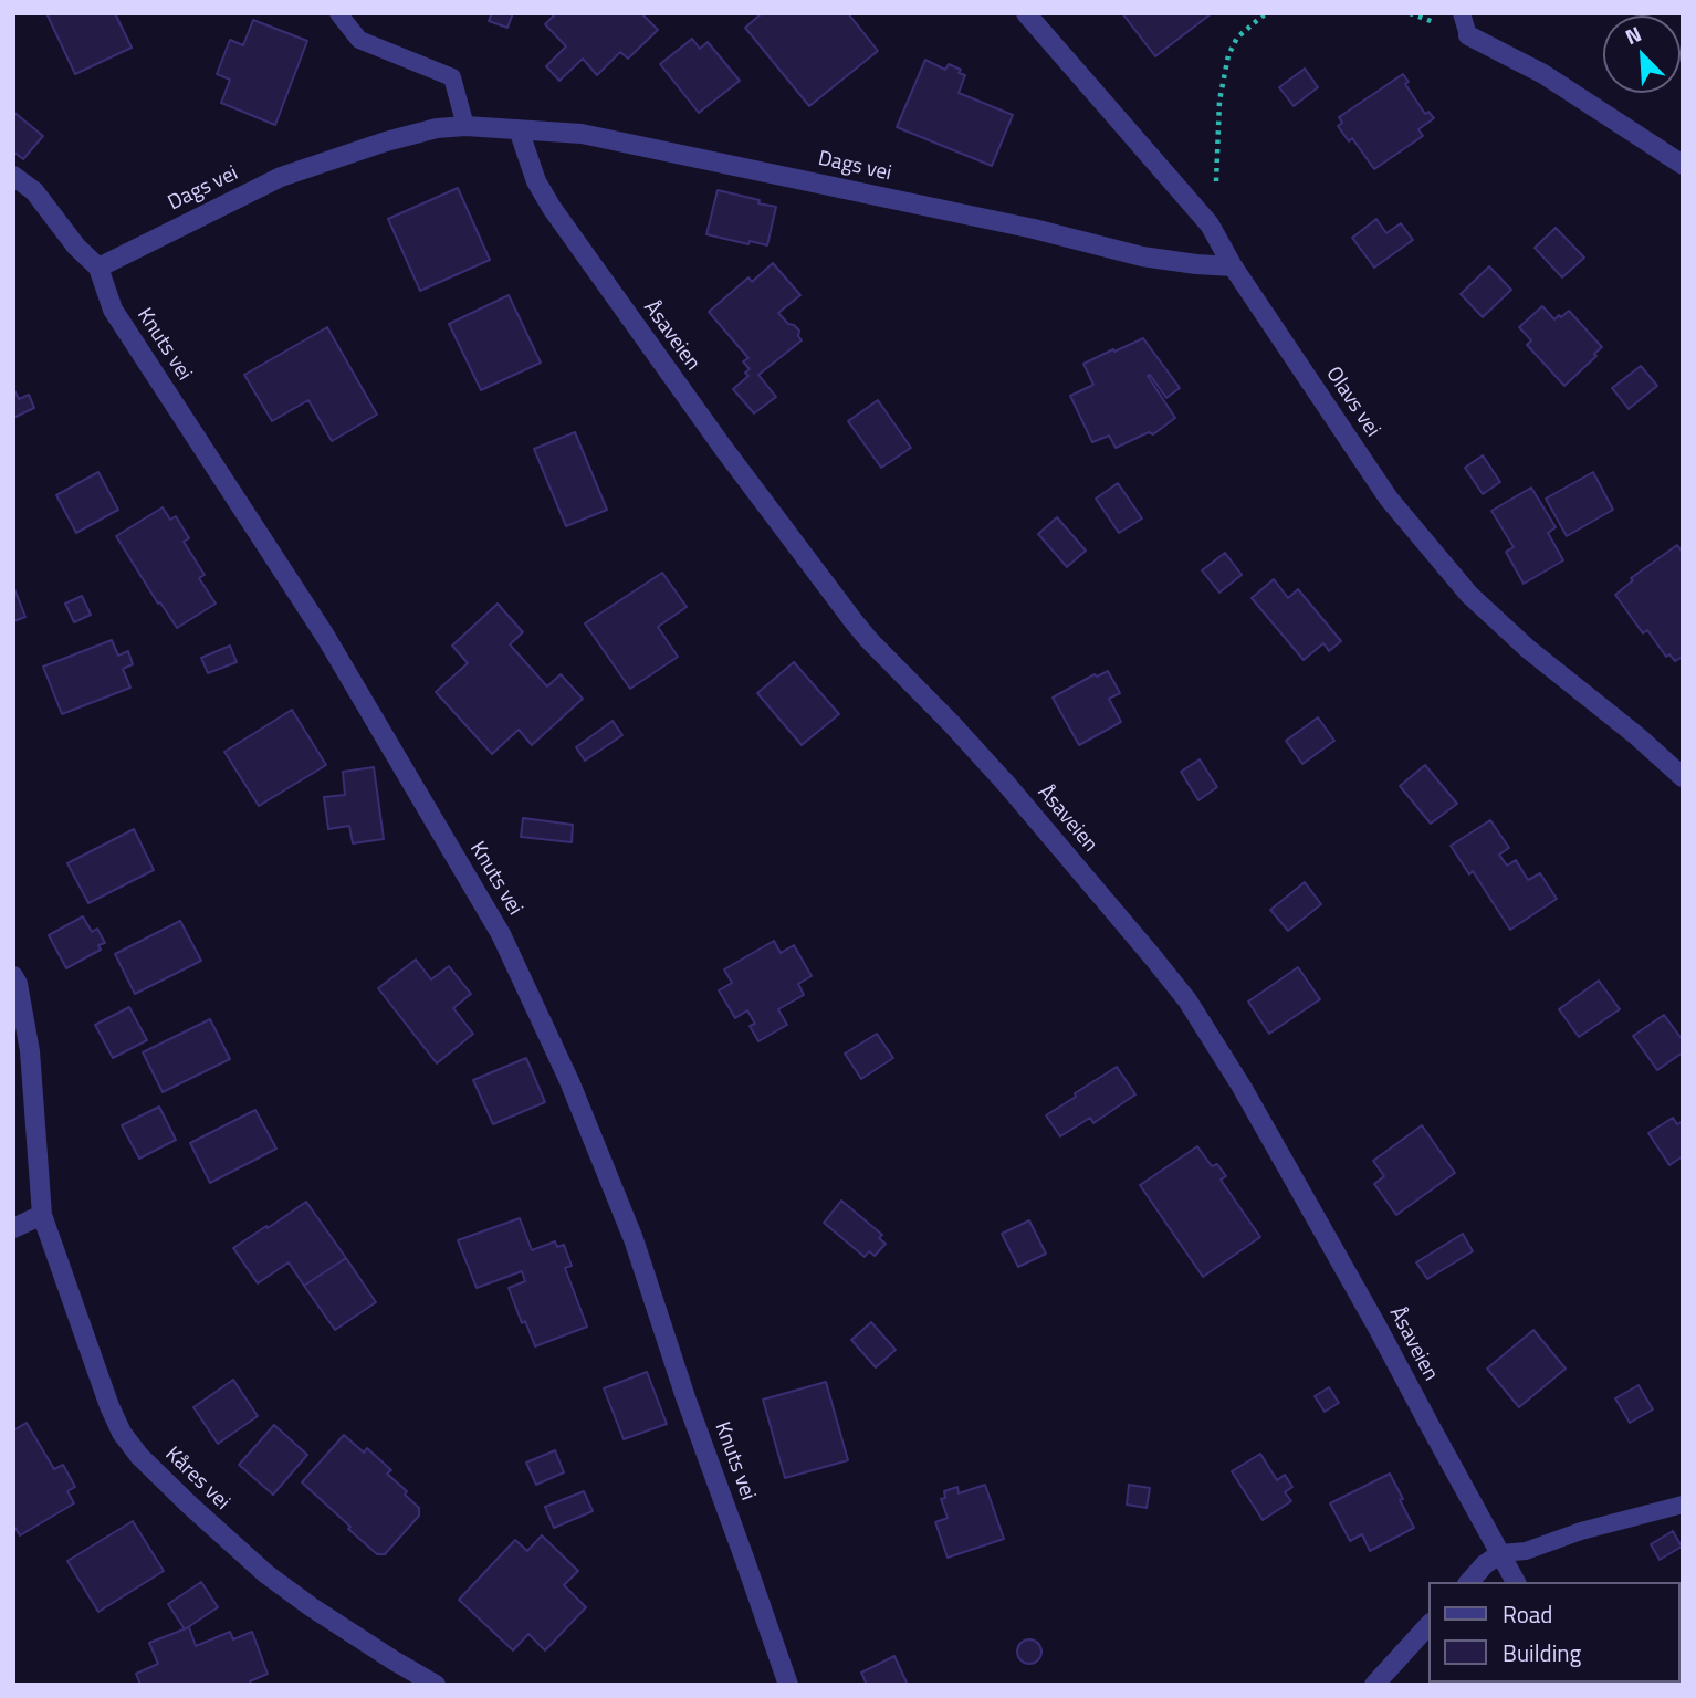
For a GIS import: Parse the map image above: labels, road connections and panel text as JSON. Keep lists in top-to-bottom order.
{
  "streets": {
    "street": [
      "Dags vei",
      "Åsaveien",
      "Knuts vei",
      "Olavs vei",
      "Kåres vei"
    ]
  },
  "crossings": [
    ["Dags vei", "Åsaveien"],
    ["Dags vei", "Knuts vei"],
    ["Dags vei", "Olavs vei"]
  ],
  "legend": ["Road", "Building"],
  "north": "top left"
}
